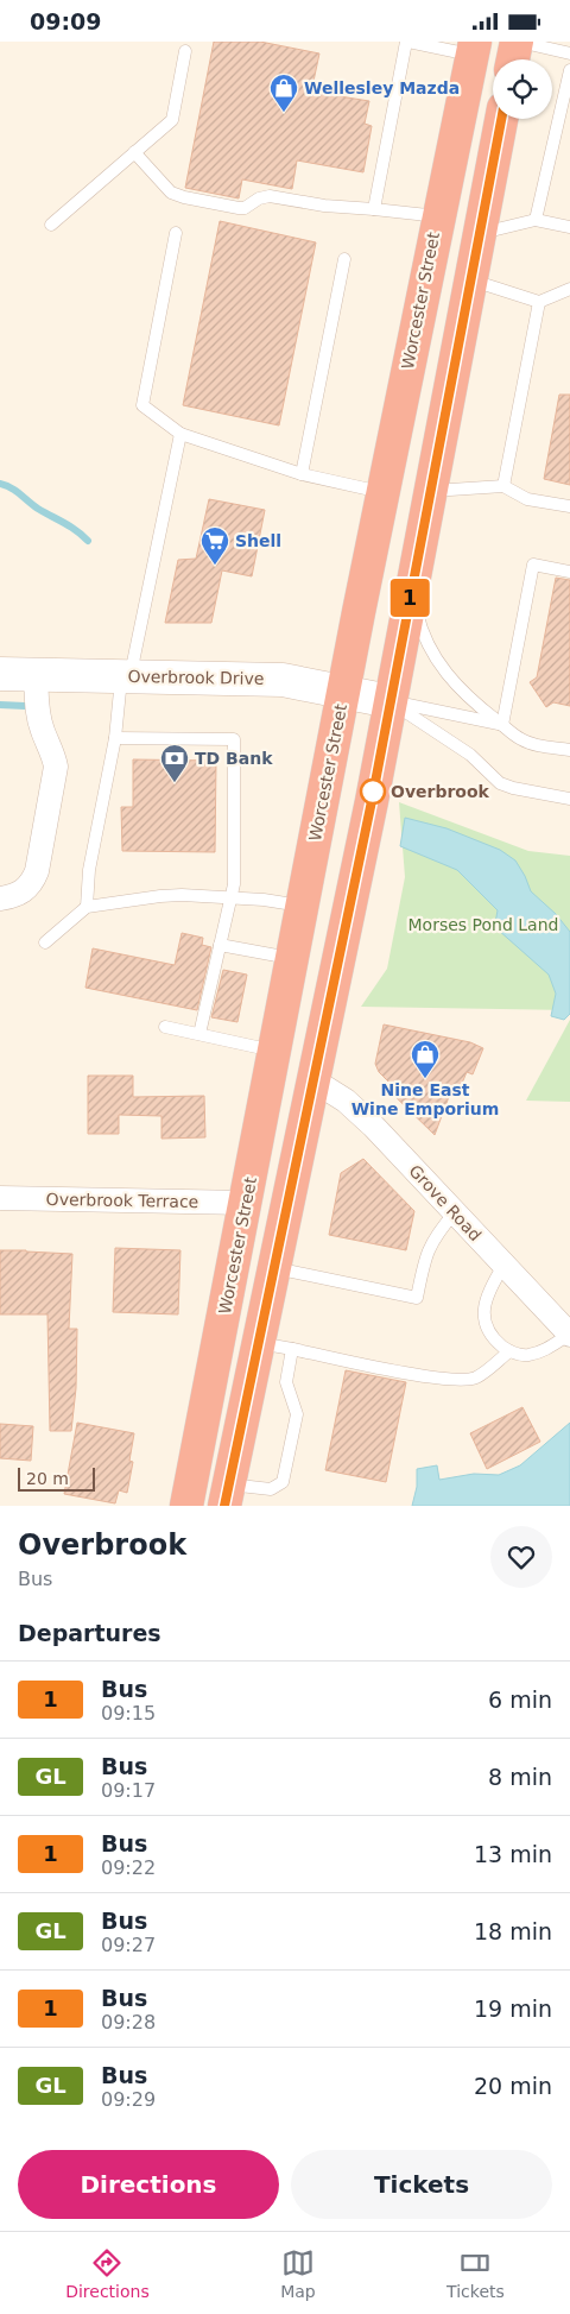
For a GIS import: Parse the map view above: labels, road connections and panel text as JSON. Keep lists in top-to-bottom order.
{
  "streets": {
    "highway": ["Worcester Street"],
    "street": ["Overbrook Drive", "Overbrook Terrace", "Grove Road"]
  },
  "crossings": [
    ["Worcester Street", "Overbrook Drive"],
    ["Worcester Street", "Overbrook Terrace"]
  ],
  "parks": ["Morses Pond Land"],
  "places": {
    "shop": ["Wellesley Mazda", "Nine East Wine Emporium"],
    "supermarket": ["Shell"],
    "bank": ["TD Bank"],
    "other": ["Overbrook"]
  },
  "lines": ["bus line 1"],
  "scale_bar": "20 m",
  "page": {
    "status": "09:09",
    "on_map": "1",
    "scale": "20 m",
    "heading": [
      ["Overbrook", "Bus"],
      "Departures"
    ],
    "list": [
      {
        "mark": "1",
        "name": "Bus",
        "note": "09:15",
        "value": "6 min"
      },
      {
        "mark": "GL",
        "name": "Bus",
        "note": "09:17",
        "value": "8 min"
      },
      {
        "mark": "1",
        "name": "Bus",
        "note": "09:22",
        "value": "13 min"
      },
      {
        "mark": "GL",
        "name": "Bus",
        "note": "09:27",
        "value": "18 min"
      },
      {
        "mark": "1",
        "name": "Bus",
        "note": "09:28",
        "value": "19 min"
      },
      {
        "mark": "GL",
        "name": "Bus",
        "note": "09:29",
        "value": "20 min"
      }
    ],
    "buttons": ["Directions", "Tickets"],
    "tabs": ["Directions", "Map", "Tickets"]
  }
}
